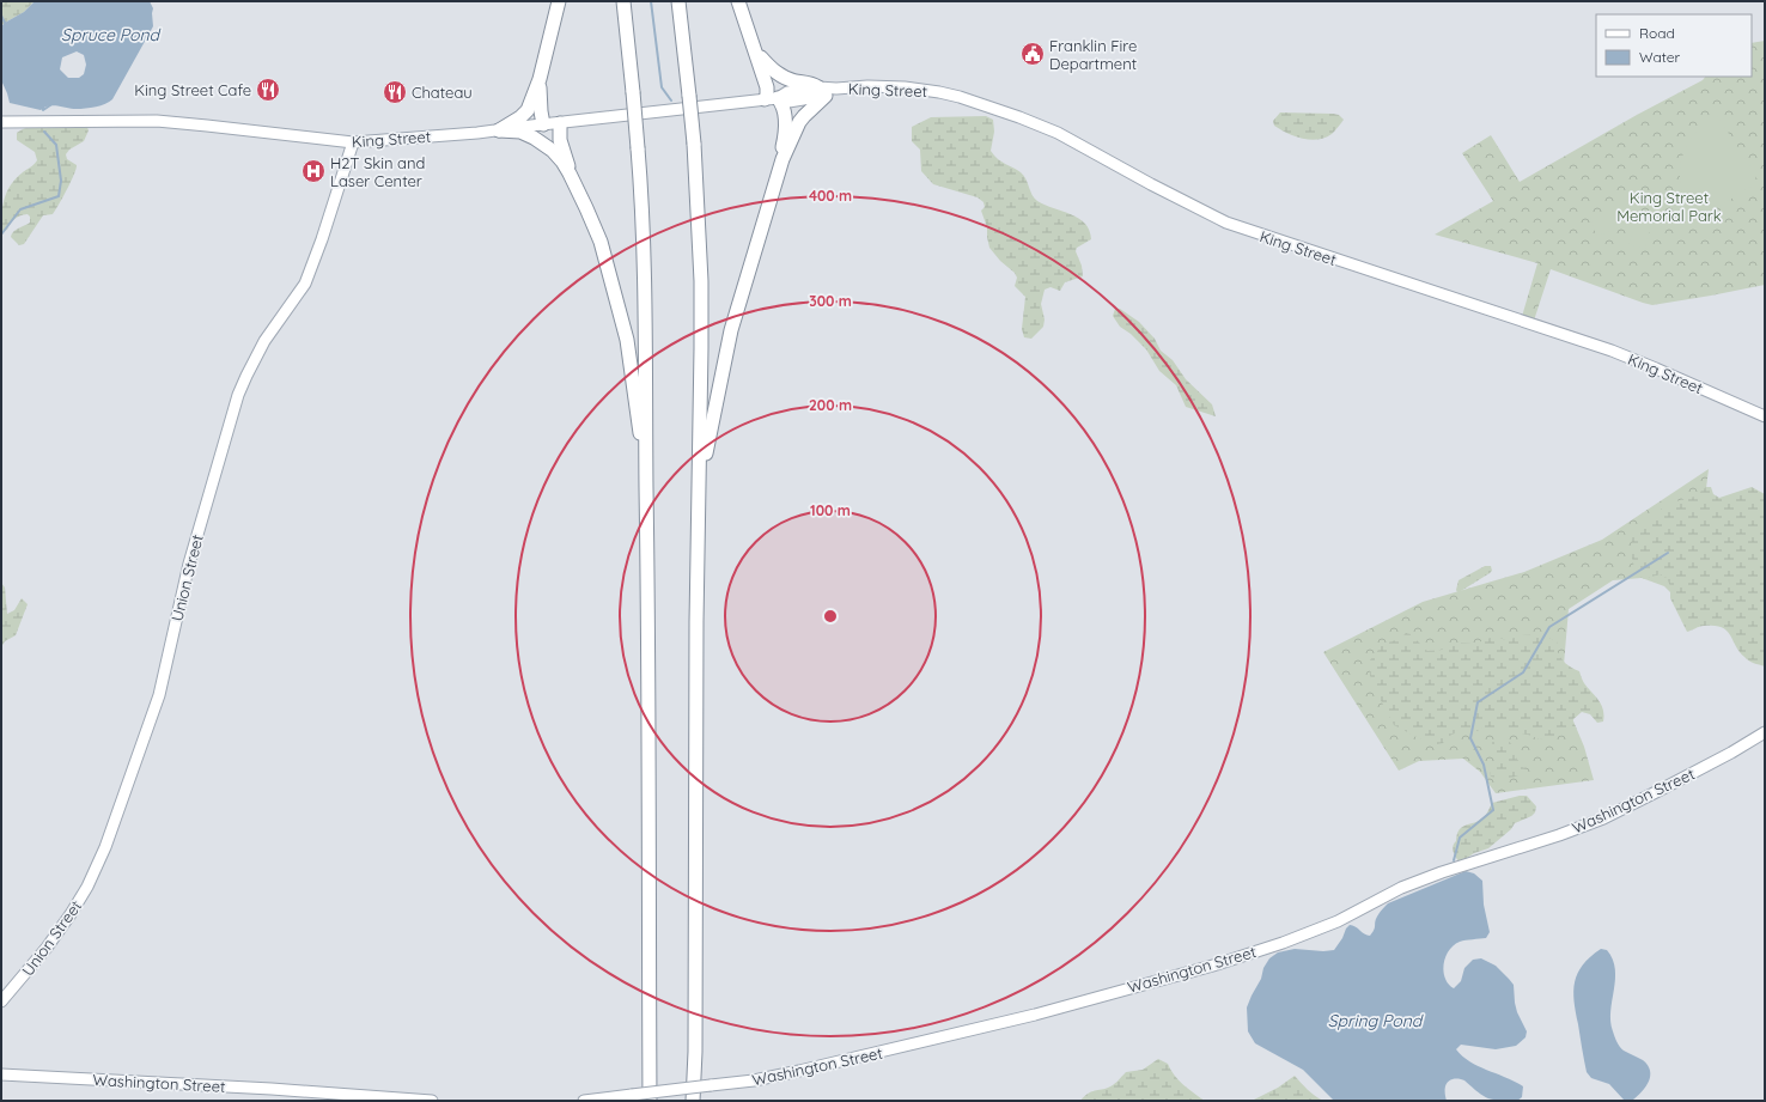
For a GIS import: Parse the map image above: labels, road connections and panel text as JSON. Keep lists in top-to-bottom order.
{
  "streets": {
    "main road": ["King Street", "Union Street", "Washington Street"]
  },
  "crossings": [
    ["King Street", "Union Street"]
  ],
  "water": ["Spruce Pond", "Spring Pond"],
  "parks": ["King Street Memorial Park"],
  "places": {
    "public building": ["Franklin Fire Department"],
    "restaurant": ["King Street Cafe", "Chateau"],
    "hospital": ["H2T Skin and Laser Center"]
  },
  "legend": ["Road", "Water"],
  "rings": [
    "400 m",
    "300 m",
    "200 m",
    "100 m"
  ]
}
